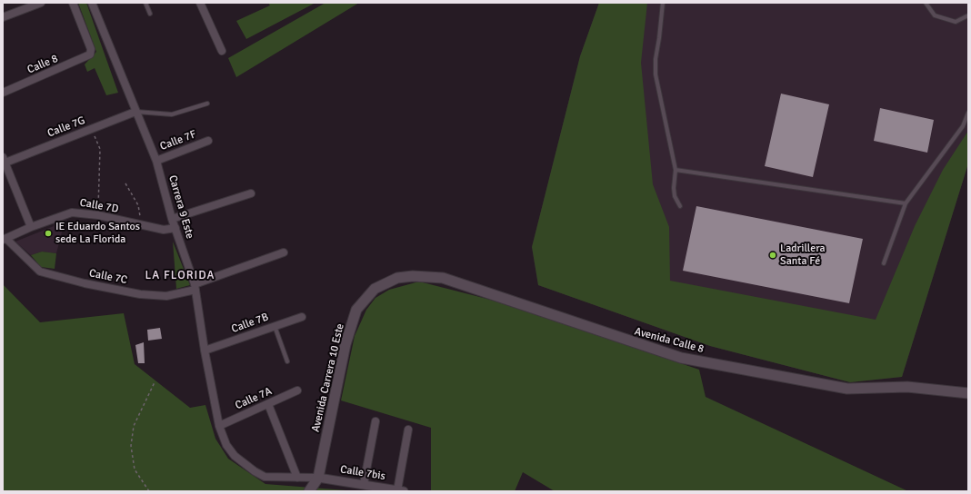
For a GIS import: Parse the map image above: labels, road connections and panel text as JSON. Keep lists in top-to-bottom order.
{
  "streets": {
    "main road": ["Avenida Calle 8", "Avenida Carrera 10 Este"],
    "street": [
      "Calle 8",
      "Calle 7G",
      "Calle 7F",
      "Calle 7D",
      "Carrera 9 Este",
      "Calle 7C",
      "Calle 7B",
      "Calle 7A",
      "Calle 7bis"
    ]
  },
  "crossings": [
    ["Calle 7G", "Carrera 9 Este"],
    ["Calle 7F", "Carrera 9 Este"],
    ["Calle 7D", "Carrera 9 Este"],
    ["Calle 7D", "Calle 7C"],
    ["Carrera 9 Este", "Calle 7C"],
    ["Carrera 9 Este", "Calle 7B"],
    ["Carrera 9 Este", "Calle 7A"],
    ["Avenida Calle 8", "Avenida Carrera 10 Este"],
    ["Avenida Carrera 10 Este", "Calle 7bis"]
  ],
  "districts": ["LA FLORIDA"],
  "places": ["IE Eduardo Santos sede La Florida", "Ladrillera Santa Fé"]
}
